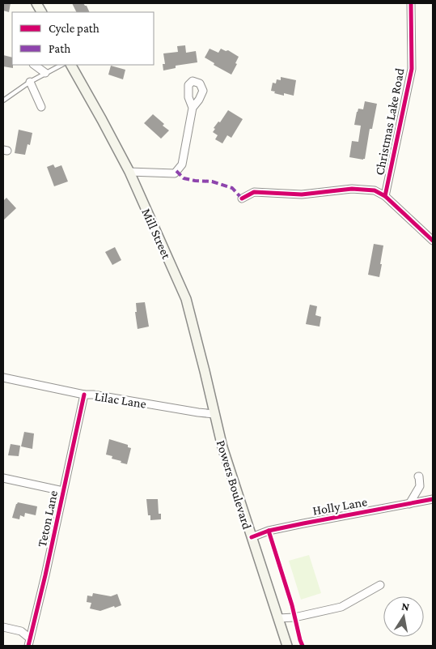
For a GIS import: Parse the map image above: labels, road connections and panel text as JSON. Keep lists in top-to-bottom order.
{
  "streets": {
    "main road": ["Mill Street", "Powers Boulevard"],
    "street": [
      "Christmas Lake Road",
      "Lilac Lane",
      "Holly Lane",
      "Teton Lane"
    ]
  },
  "crossings": [
    ["Mill Street", "Lilac Lane"],
    ["Mill Street", "Powers Boulevard"],
    ["Lilac Lane", "Powers Boulevard"],
    ["Lilac Lane", "Teton Lane"],
    ["Powers Boulevard", "Holly Lane"]
  ],
  "legend": ["Cycle path", "Path"],
  "north": "top"
}
